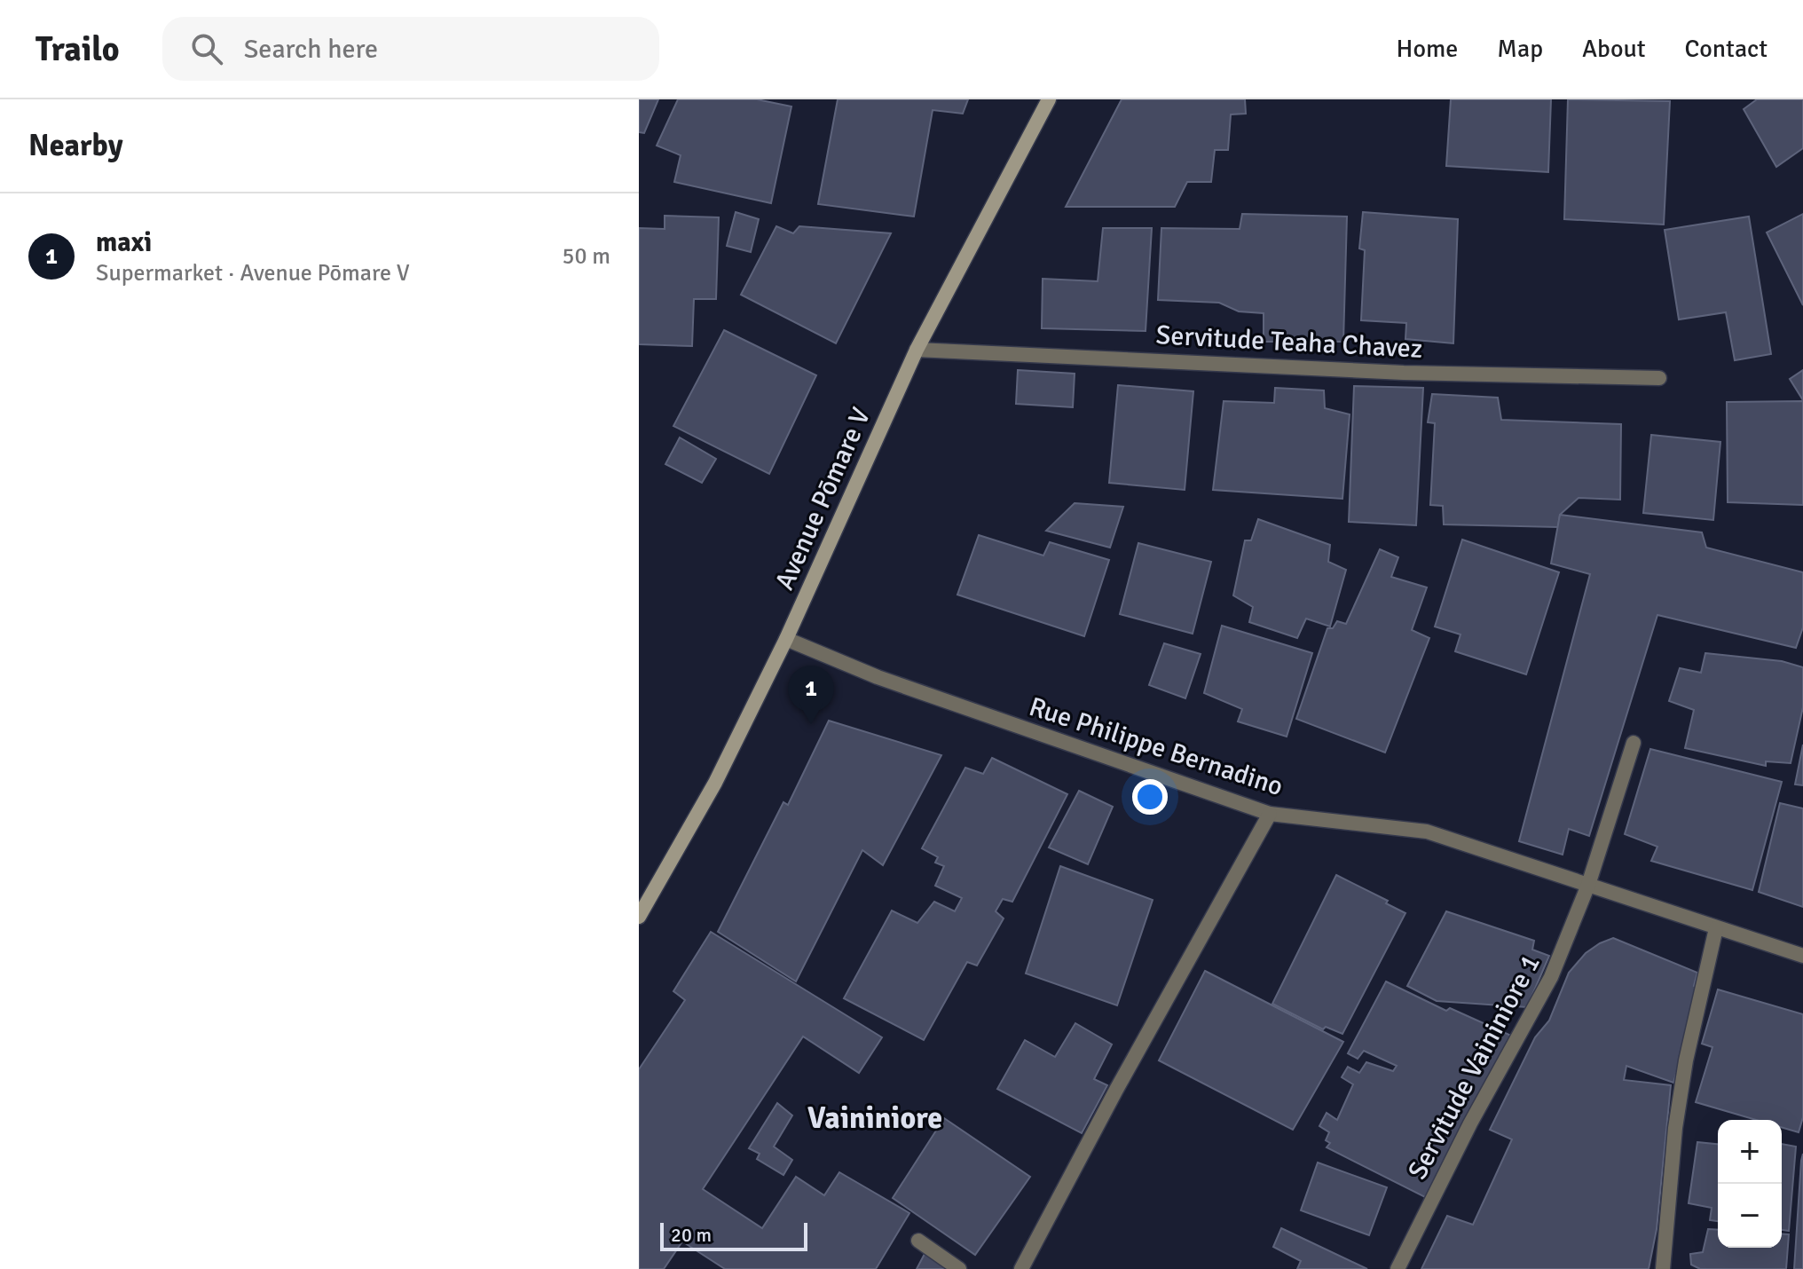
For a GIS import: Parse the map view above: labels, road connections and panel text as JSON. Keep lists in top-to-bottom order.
{
  "streets": {
    "main road": ["Avenue Pōmare V"],
    "street": ["Servitude Teaha Chavez", "Rue Philippe Bernadino", "Servitude Vaininiore 1"]
  },
  "crossings": [
    ["Servitude Teaha Chavez", "Avenue Pōmare V"],
    ["Avenue Pōmare V", "Rue Philippe Bernadino"],
    ["Rue Philippe Bernadino", "Servitude Vaininiore 1"]
  ],
  "districts": ["Vaininiore"],
  "scale_bar": "20 m",
  "page": {
    "header": "Trailo",
    "search": "Search here",
    "nav": [
      "Home",
      "Map",
      "About",
      "Contact"
    ],
    "heading": "Nearby",
    "list": [
      {
        "mark": "1",
        "name": "maxi",
        "note": "Supermarket · Avenue Pōmare V",
        "value": "50 m"
      }
    ],
    "pins": "1",
    "map_buttons": ["+", "−"],
    "scale": "20 m"
  }
}
